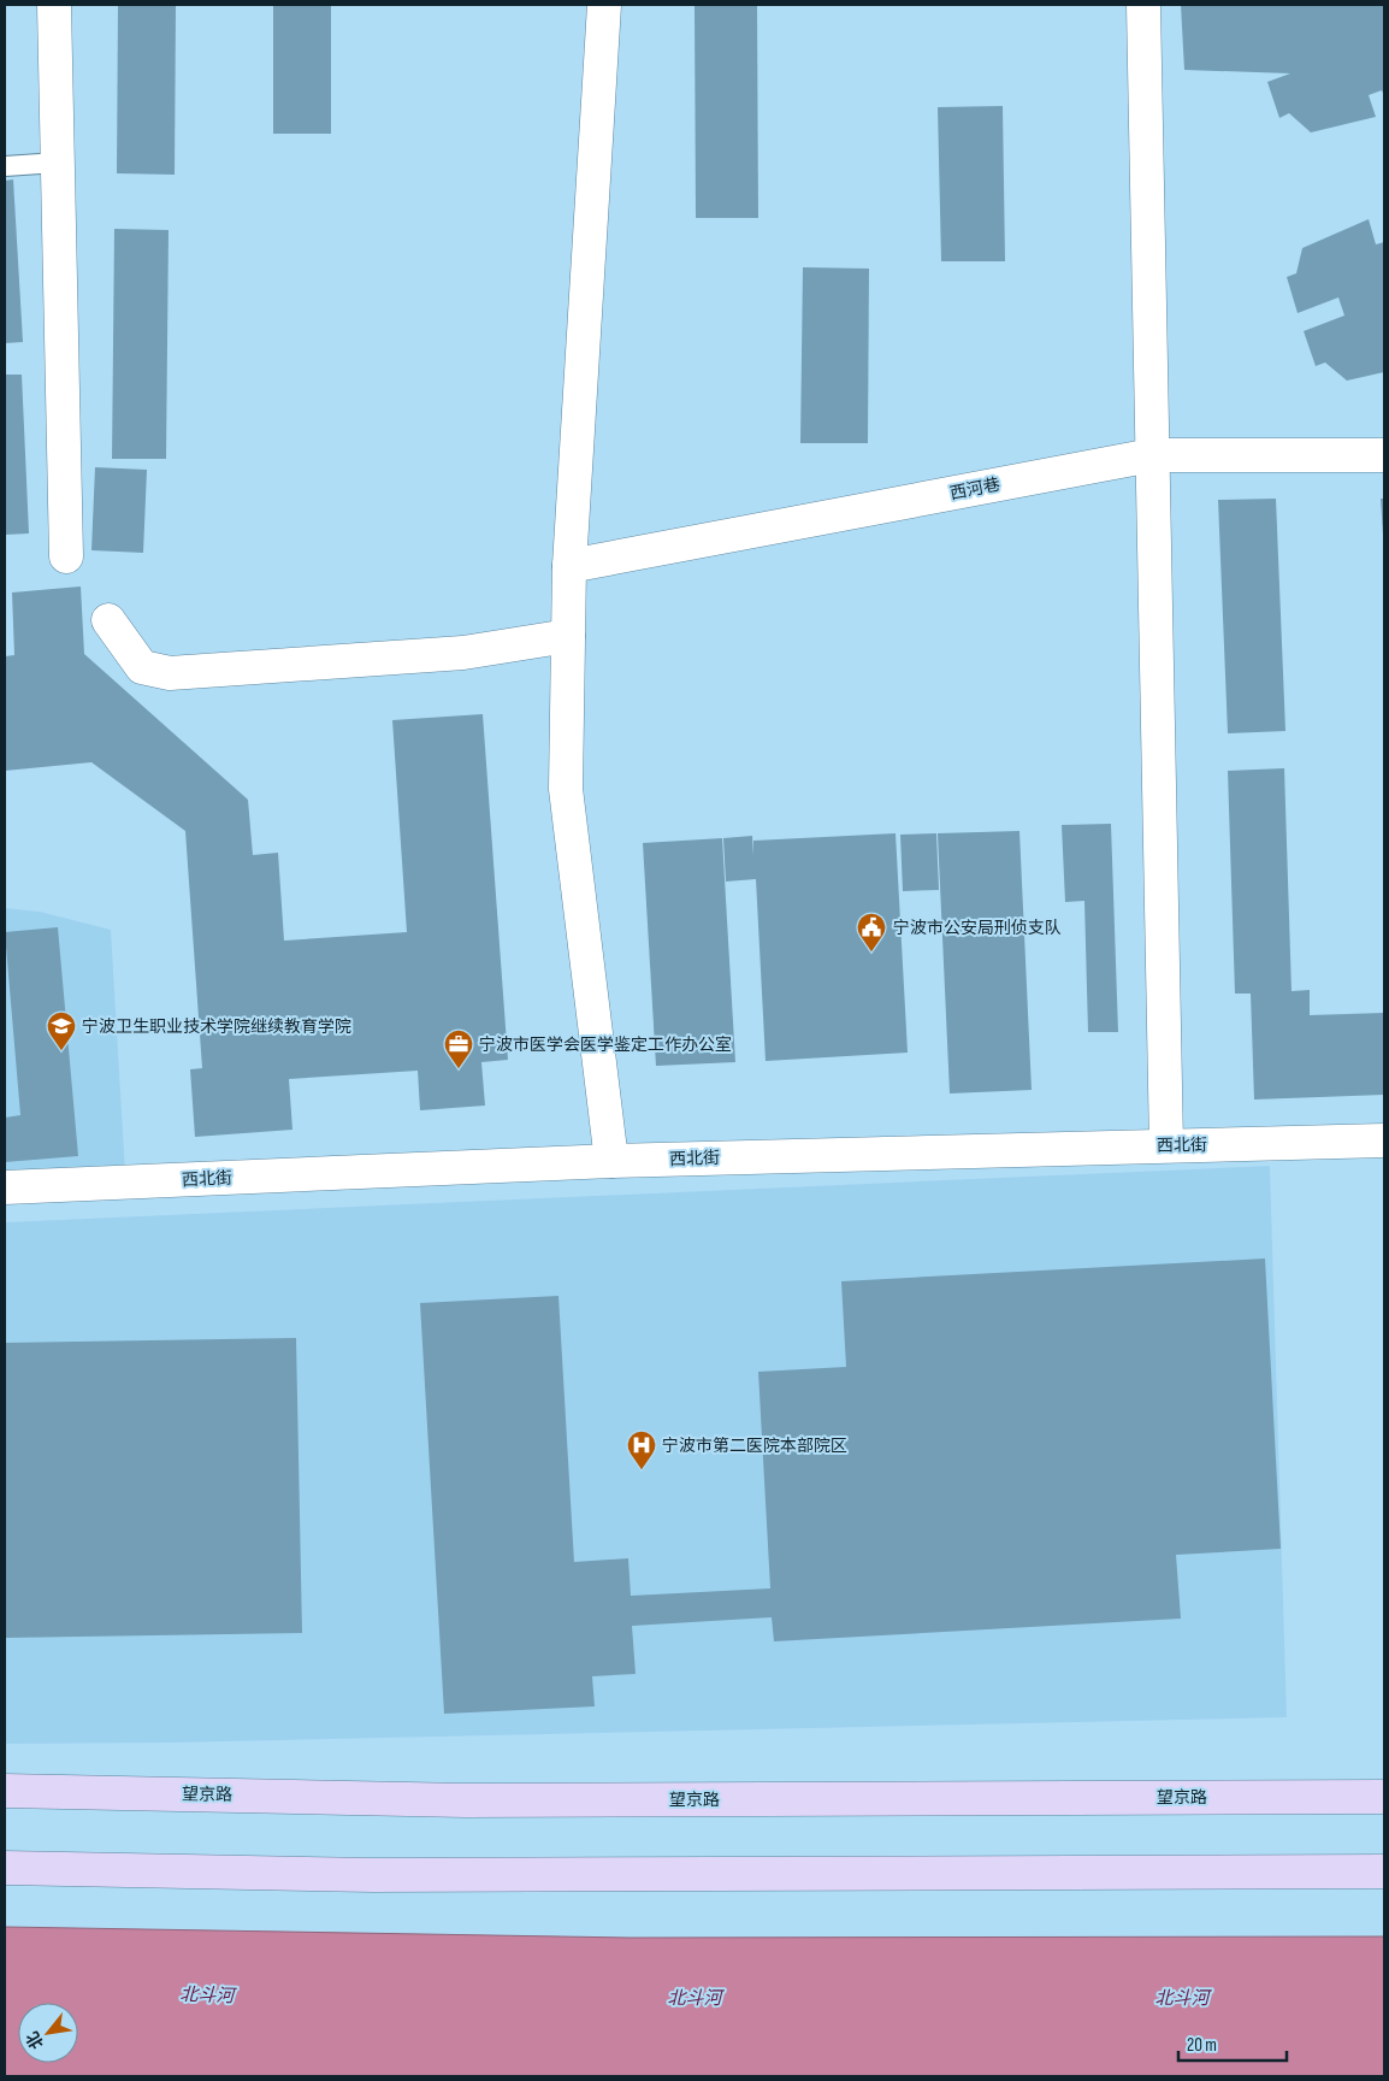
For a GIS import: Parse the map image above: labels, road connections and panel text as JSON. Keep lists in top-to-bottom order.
{
  "streets": {
    "main road": ["望京路"],
    "street": ["西河巷", "西北街"]
  },
  "water": ["北斗河"],
  "places": {
    "public building": ["宁波市公安局刑侦支队"],
    "school or university": ["宁波卫生职业技术学院继续教育学院"],
    "office": ["宁波市医学会医学鉴定工作办公室"],
    "hospital": ["宁波市第二医院本部院区"]
  },
  "scale_bar": "20 m",
  "north": "bottom left"
}
